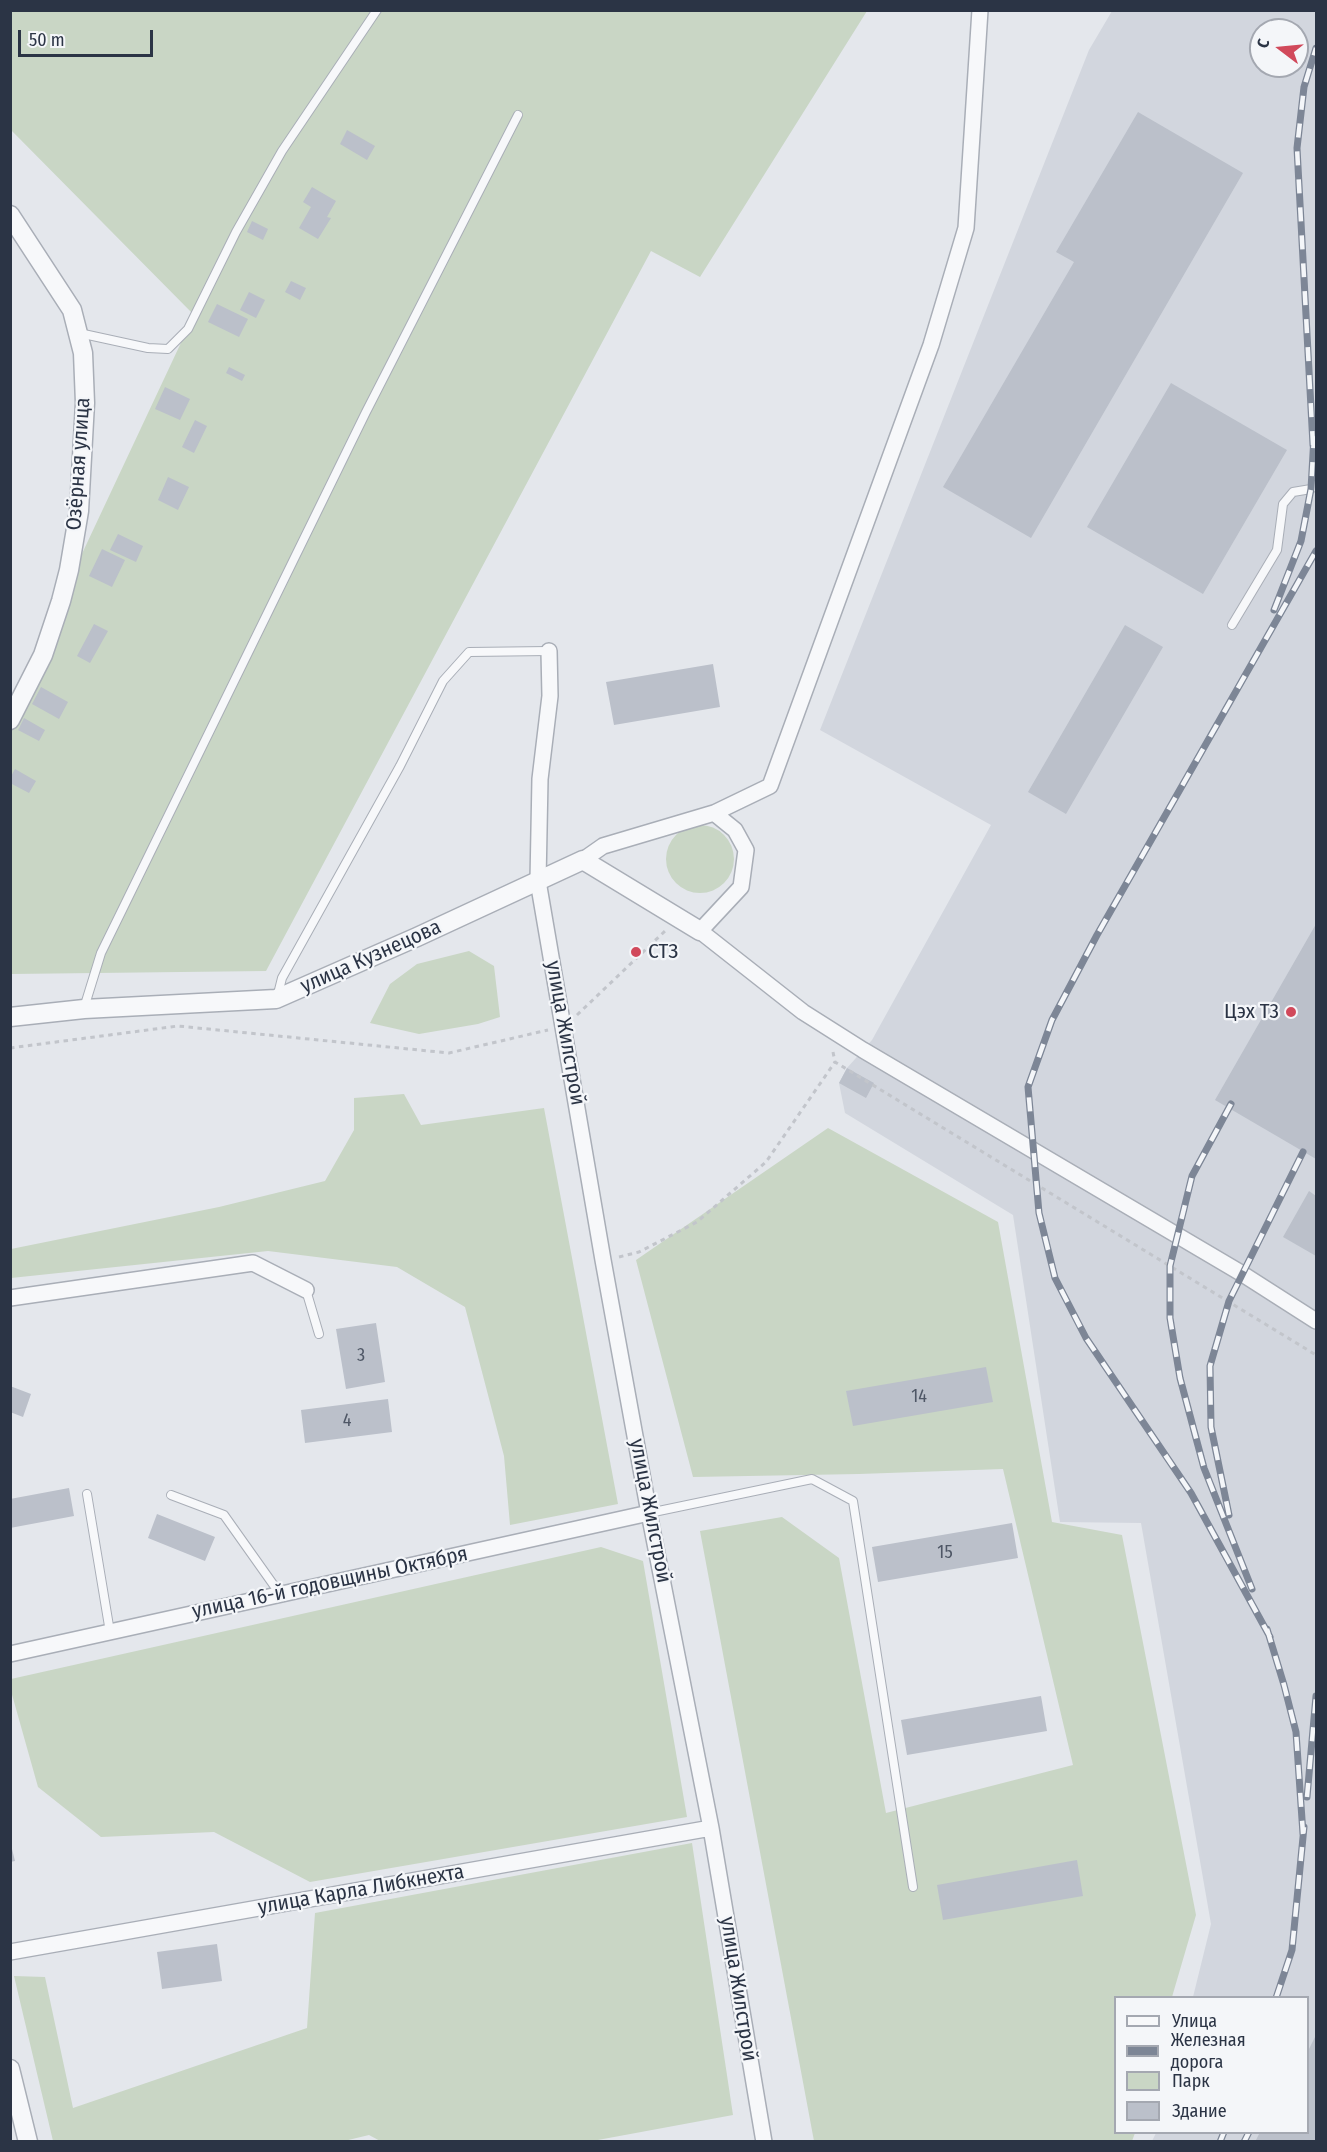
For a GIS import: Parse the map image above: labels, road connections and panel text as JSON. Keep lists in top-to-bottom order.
{
  "streets": {
    "street": [
      "Озёрная улица",
      "улица Кузнецова",
      "улица Жилстрой",
      "улица 16-й годовщины Октября",
      "улица Карла Либкнехта"
    ]
  },
  "crossings": [
    ["улица Кузнецова", "улица Жилстрой"],
    ["улица Жилстрой", "улица 16-й годовщины Октября"],
    ["улица Жилстрой", "улица Карла Либкнехта"]
  ],
  "places": ["СТЗ", "Цэх Т3"],
  "house_numbers": [
    "3",
    "14",
    "4",
    "15"
  ],
  "legend": [
    "Улица",
    "Железная дорога",
    "Парк",
    "Здание"
  ],
  "scale_bar": "50 m",
  "north": "left"
}
